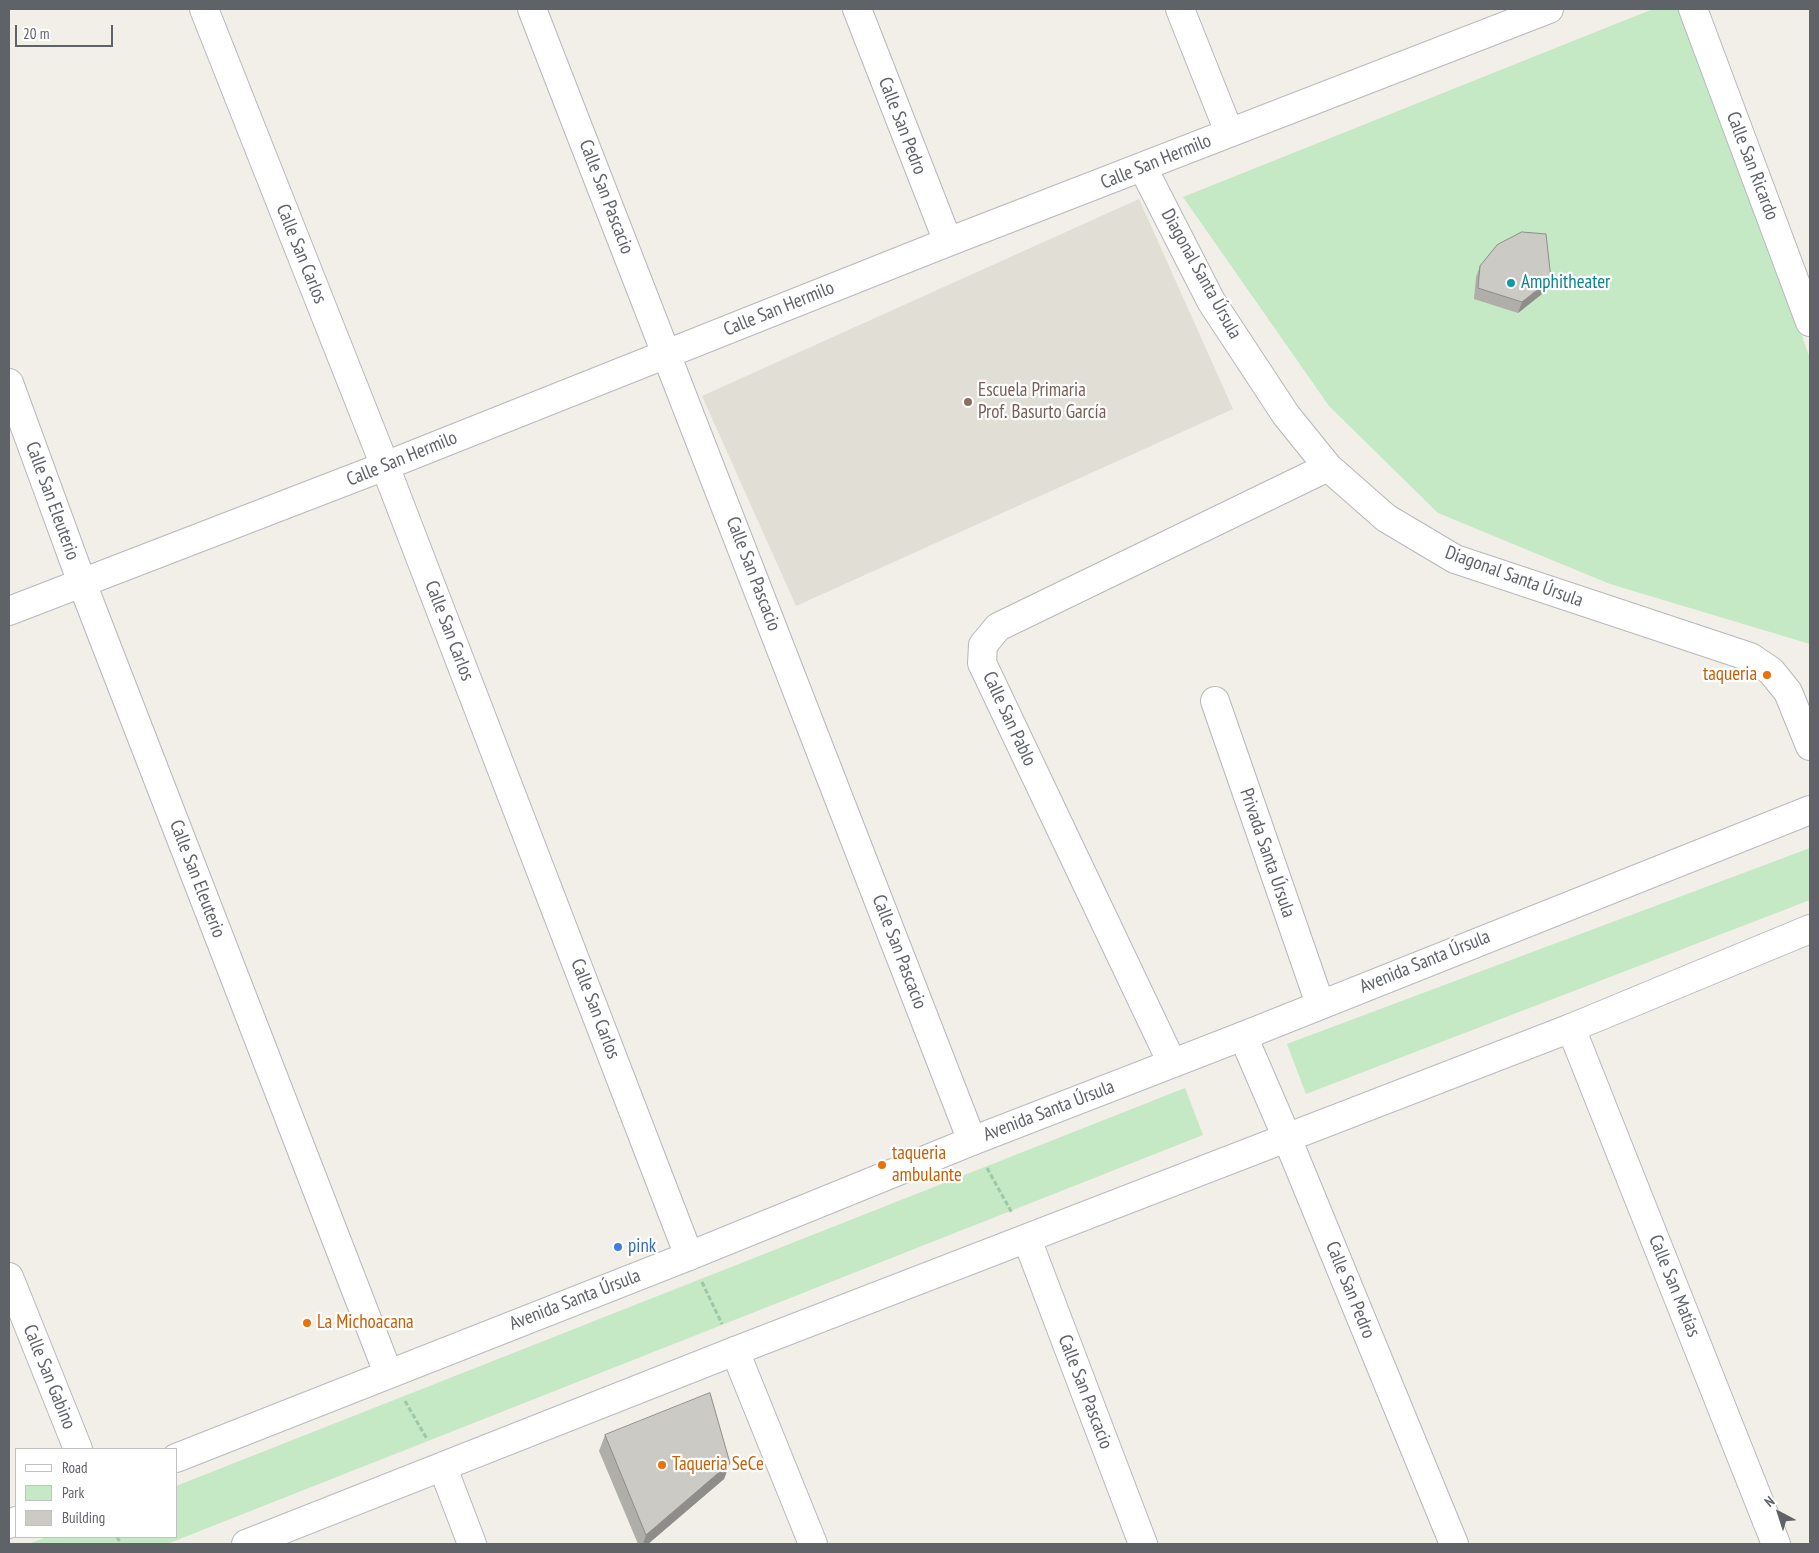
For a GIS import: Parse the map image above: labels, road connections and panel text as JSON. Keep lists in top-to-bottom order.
{
  "streets": {
    "street": [
      "Calle San Pedro",
      "Calle San Hermilo",
      "Calle San Ricardo",
      "Calle San Pascacio",
      "Calle San Carlos",
      "Diagonal Santa Úrsula",
      "Calle San Eleuterio",
      "Calle San Pablo",
      "Privada Santa Úrsula",
      "Avenida Santa Úrsula",
      "Calle San Matías",
      "Calle San Gabino"
    ]
  },
  "crossings": [
    ["Calle San Pedro", "Calle San Hermilo"],
    ["Calle San Pedro", "Avenida Santa Úrsula"],
    ["Calle San Hermilo", "Calle San Pascacio"],
    ["Calle San Hermilo", "Calle San Carlos"],
    ["Calle San Hermilo", "Diagonal Santa Úrsula"],
    ["Calle San Hermilo", "Calle San Eleuterio"],
    ["Calle San Pascacio", "Avenida Santa Úrsula"],
    ["Calle San Carlos", "Avenida Santa Úrsula"],
    ["Diagonal Santa Úrsula", "Calle San Pablo"],
    ["Calle San Eleuterio", "Avenida Santa Úrsula"],
    ["Calle San Pablo", "Avenida Santa Úrsula"],
    ["Privada Santa Úrsula", "Avenida Santa Úrsula"]
  ],
  "places": [
    "Amphitheater",
    "Escuela Primaria Prof. Basurto García",
    "taqueria",
    "taqueria ambulante",
    "pink",
    "La Michoacana",
    "Taqueria SeCe"
  ],
  "legend": ["Road", "Park", "Building"],
  "scale_bar": "20 m",
  "north": "top left"
}
